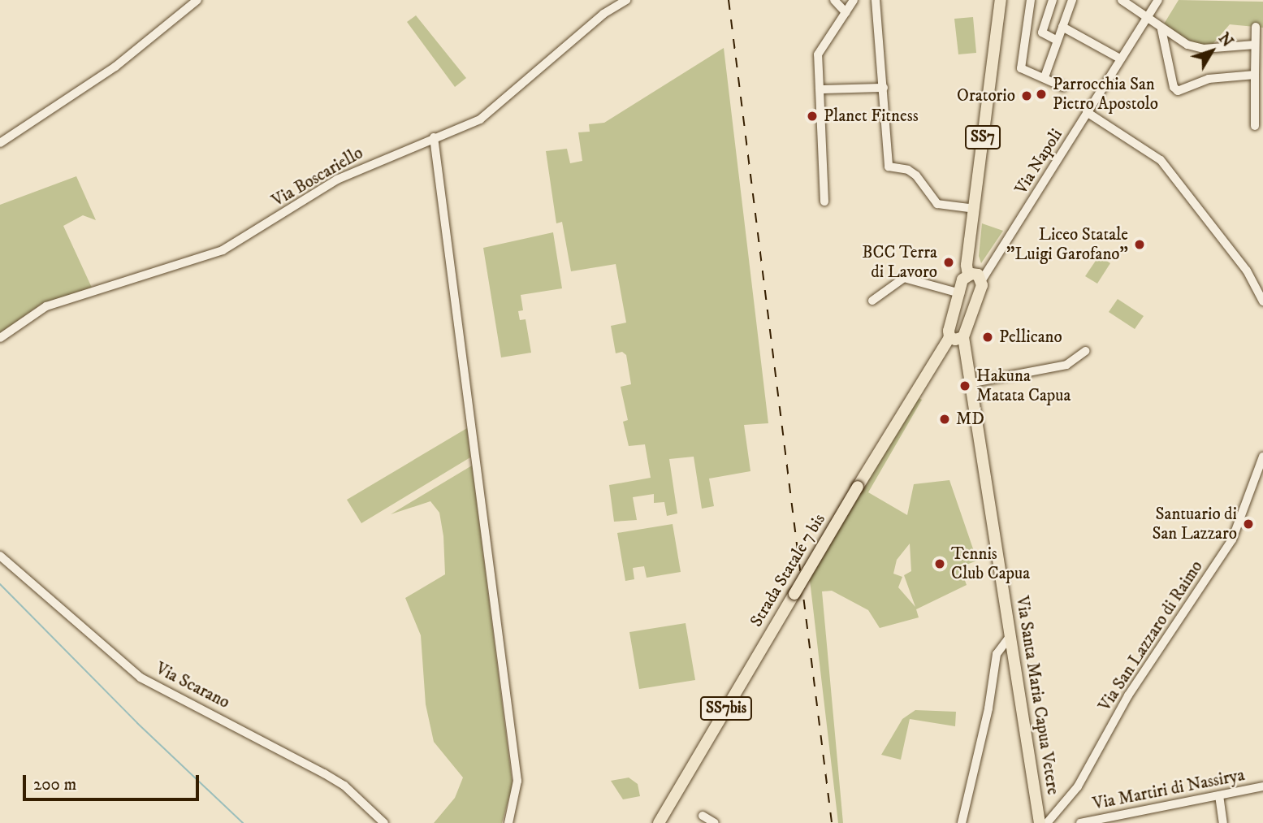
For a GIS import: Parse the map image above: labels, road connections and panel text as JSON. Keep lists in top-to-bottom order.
{
  "streets": {
    "main road": [
      "SS7",
      "Strada Statale 7 bis",
      "Via Santa Maria Capua Vetere",
      "SS7bis"
    ],
    "street": [
      "Via Napoli",
      "Via Boscariello",
      "Via San Lazzaro di Raimo",
      "Via Scarano",
      "Via Martiri di Nassirya"
    ]
  },
  "crossings": [
    ["SS7", "Strada Statale 7 bis"]
  ],
  "places": [
    "Parrocchia San Pietro Apostolo",
    "Oratorio",
    "Planet Fitness",
    "Liceo Statale \"Luigi Garofano\"",
    "BCC Terra di Lavoro",
    "Pellicano",
    "Hakuna Matata Capua",
    "MD",
    "Santuario di San Lazzaro",
    "Tennis Club Capua"
  ],
  "scale_bar": "200 m",
  "north": "top right"
}
